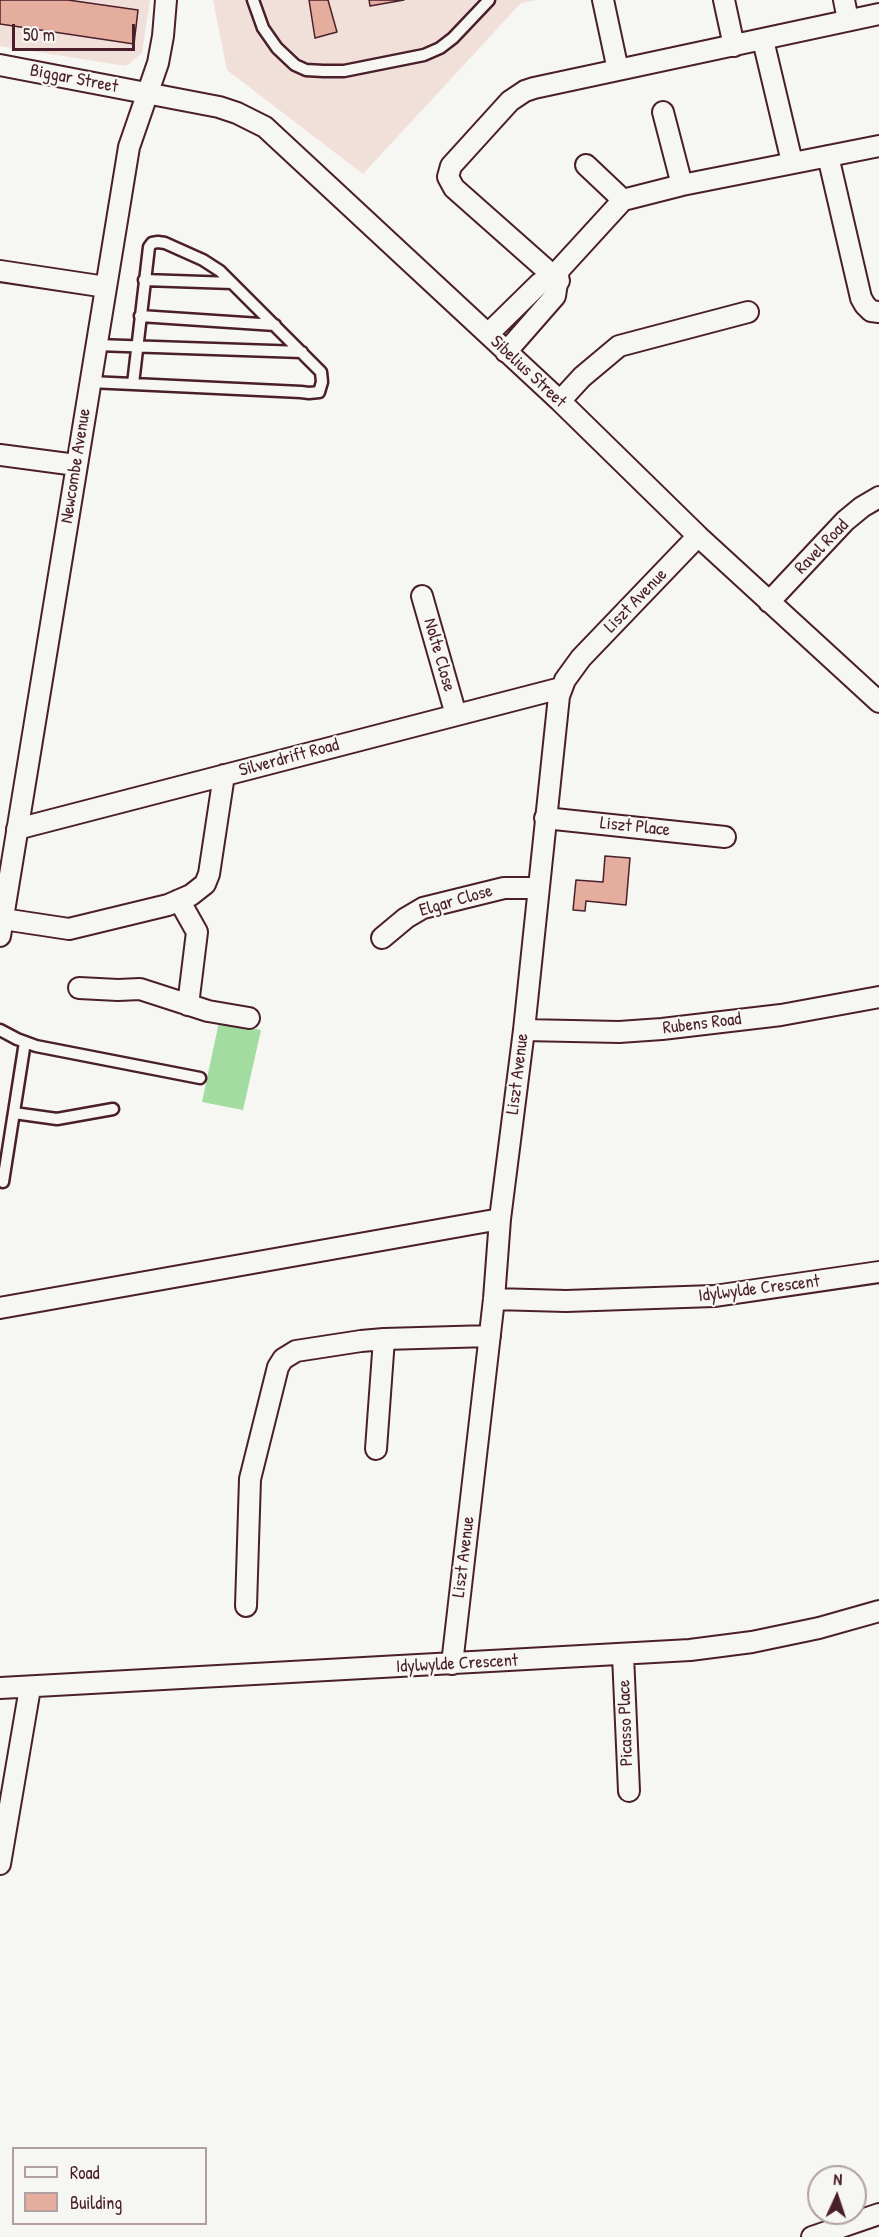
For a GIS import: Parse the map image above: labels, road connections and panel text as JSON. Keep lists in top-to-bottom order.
{
  "streets": {
    "street": [
      "Biggar Street",
      "Sibelius Street",
      "Newcombe Avenue",
      "Ravel Road",
      "Liszt Avenue",
      "Nolte Close",
      "Silverdrift Road",
      "Liszt Place",
      "Elgar Close",
      "Rubens Road",
      "Idylwylde Crescent",
      "Picasso Place"
    ]
  },
  "crossings": [
    ["Biggar Street", "Sibelius Street"],
    ["Biggar Street", "Newcombe Avenue"],
    ["Sibelius Street", "Newcombe Avenue"],
    ["Sibelius Street", "Ravel Road"],
    ["Sibelius Street", "Liszt Avenue"],
    ["Newcombe Avenue", "Silverdrift Road"],
    ["Liszt Avenue", "Silverdrift Road"],
    ["Liszt Avenue", "Liszt Place"],
    ["Liszt Avenue", "Elgar Close"],
    ["Liszt Avenue", "Rubens Road"],
    ["Liszt Avenue", "Idylwylde Crescent"],
    ["Nolte Close", "Silverdrift Road"],
    ["Idylwylde Crescent", "Picasso Place"]
  ],
  "legend": ["Road", "Building"],
  "scale_bar": "50 m",
  "north": "top"
}
